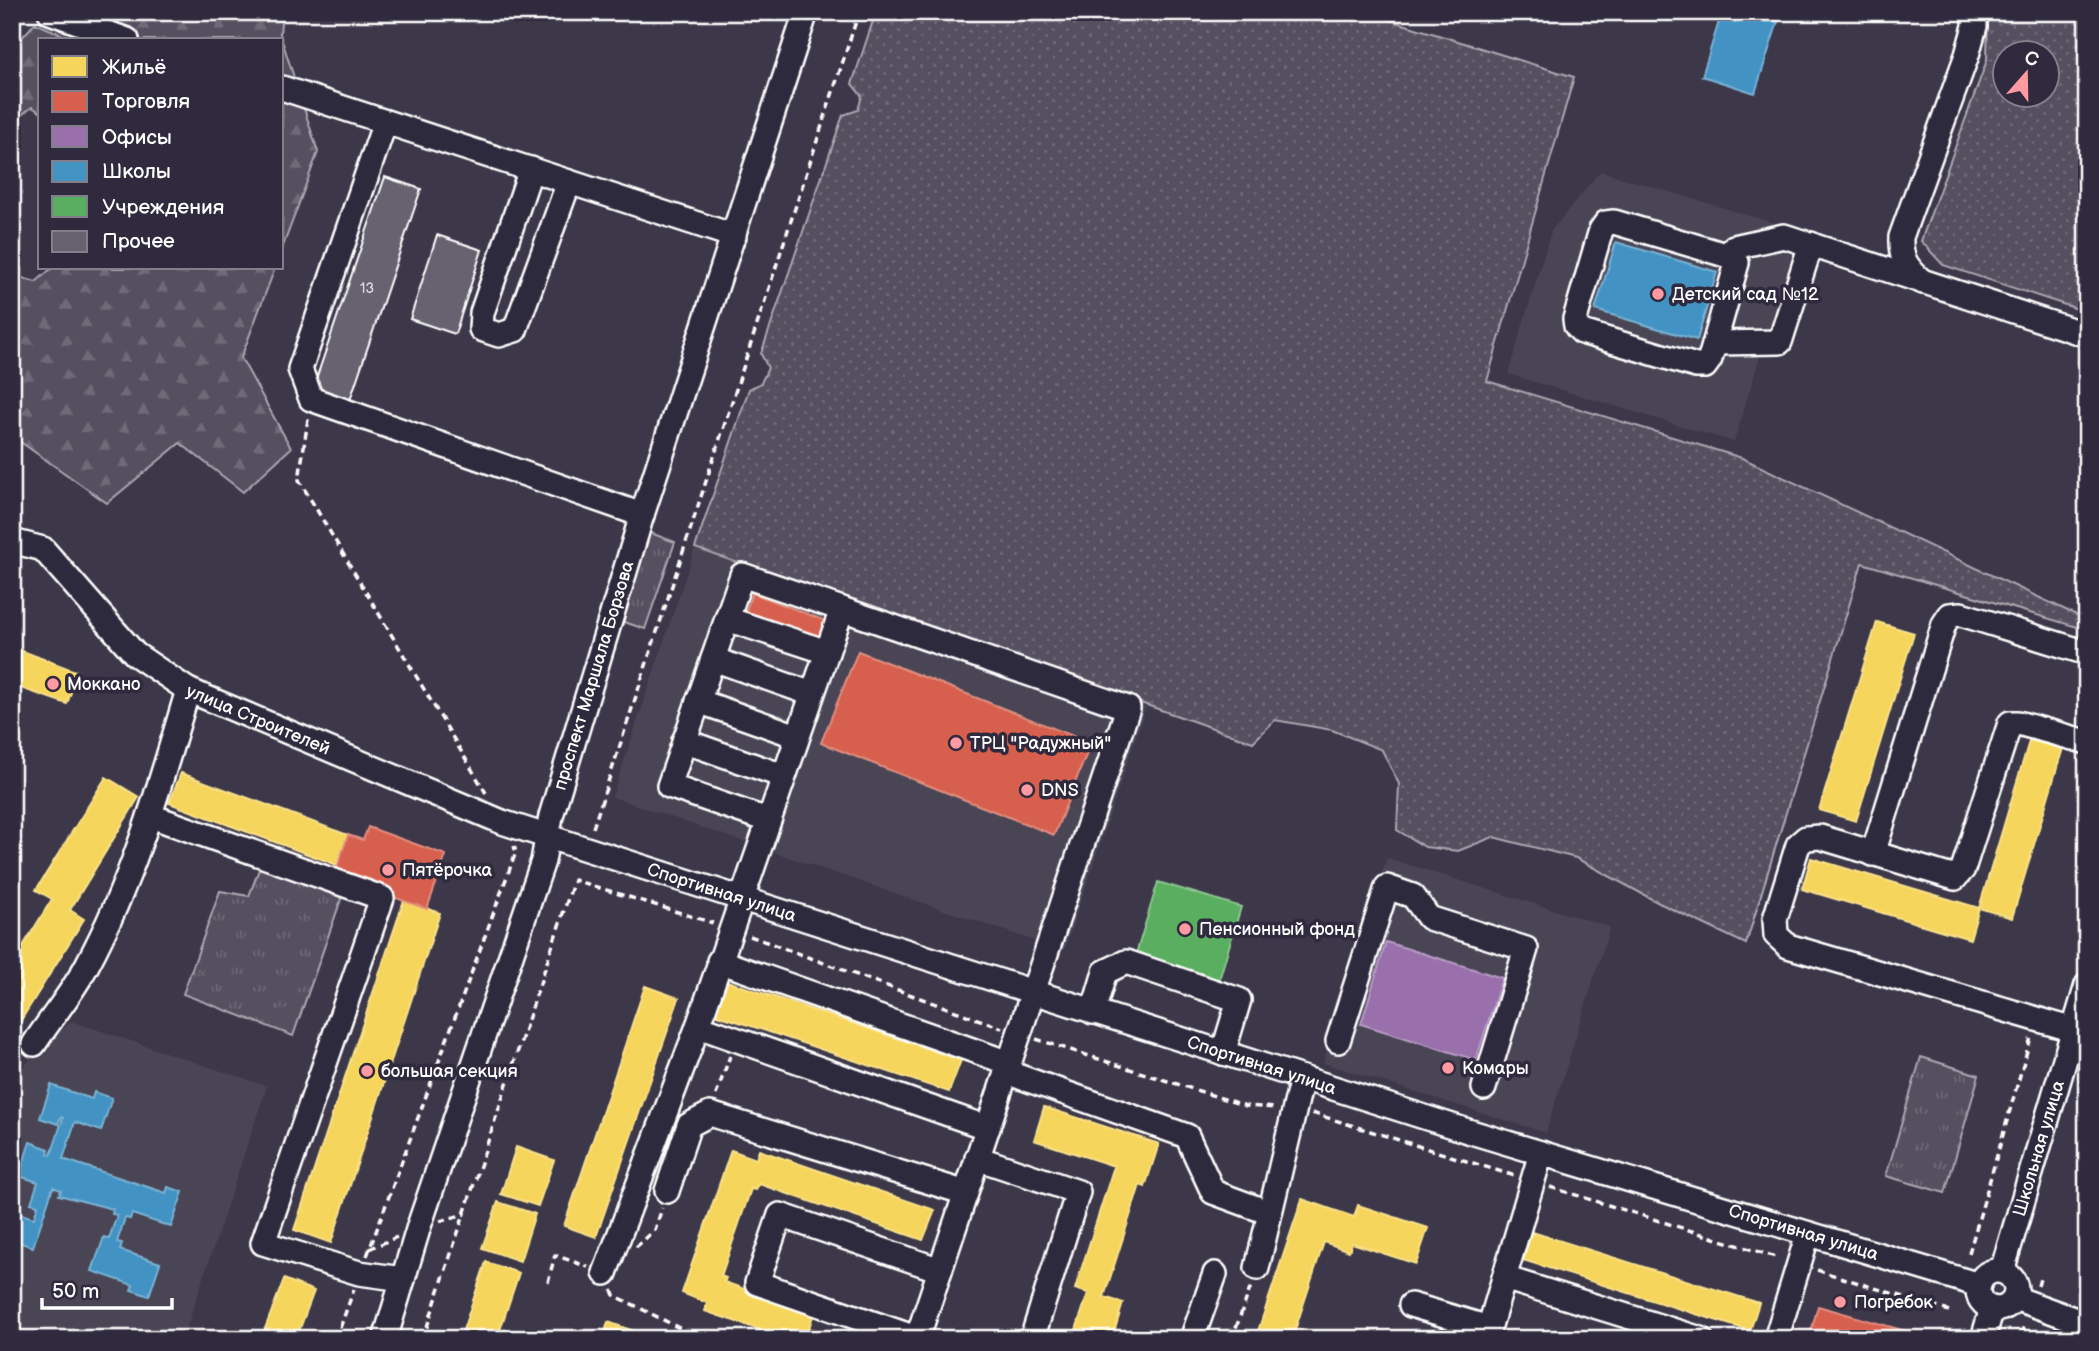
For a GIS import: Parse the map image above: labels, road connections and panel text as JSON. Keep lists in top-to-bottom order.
{
  "streets": {
    "street": [
      "проспект Маршала Борзова",
      "улица Строителей",
      "Спортивная улица",
      "Школьная улица"
    ]
  },
  "crossings": [
    ["проспект Маршала Борзова", "улица Строителей"],
    ["проспект Маршала Борзова", "Спортивная улица"],
    ["улица Строителей", "Спортивная улица"],
    ["Спортивная улица", "Школьная улица"]
  ],
  "places": [
    "Детский сад №12",
    "Моккано",
    "ТРЦ \"Радужный\"",
    "DNS",
    "Пятёрочка",
    "Пенсионный фонд",
    "Комары",
    "большая секция",
    "Погребок"
  ],
  "house_numbers": ["13"],
  "legend": [
    "Жильё",
    "Торговля",
    "Офисы",
    "Школы",
    "Учреждения",
    "Прочее"
  ],
  "scale_bar": "50 m",
  "north": "top"
}
